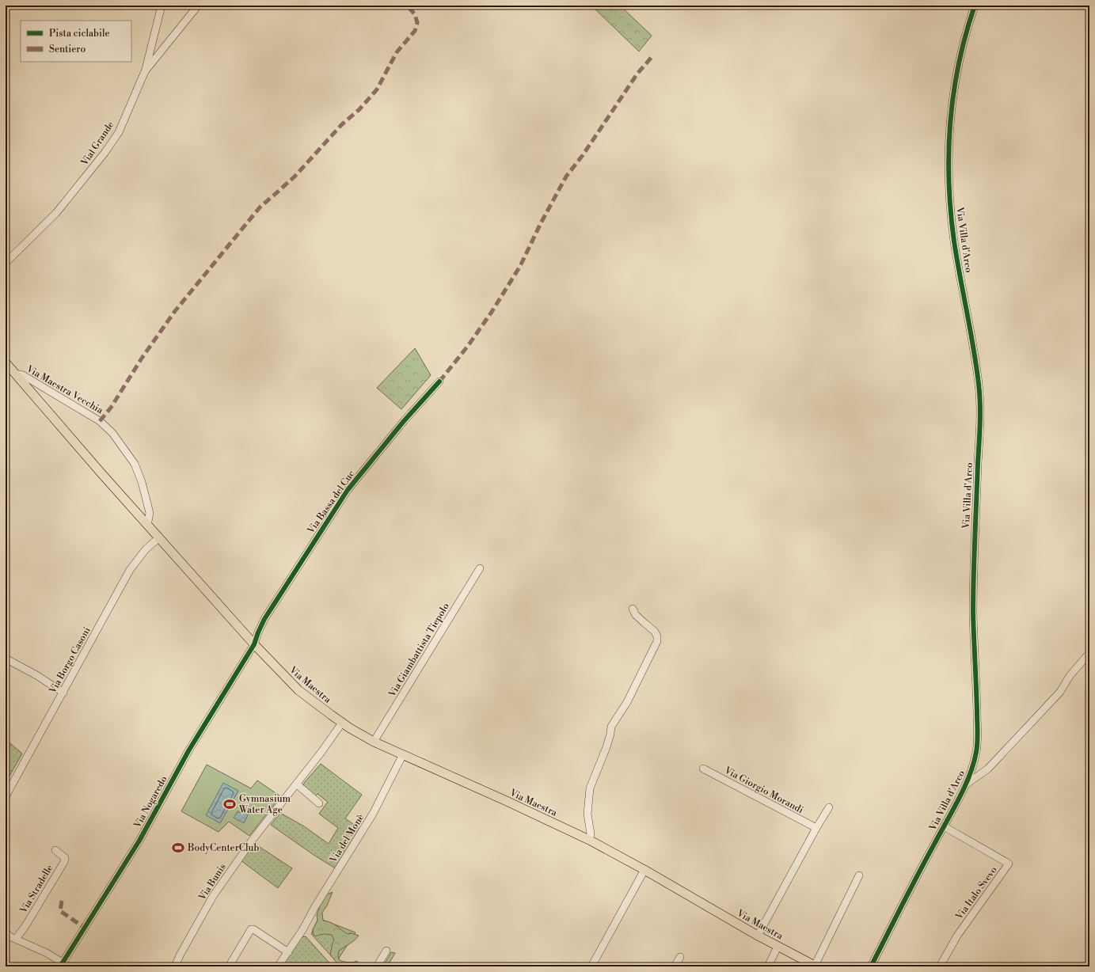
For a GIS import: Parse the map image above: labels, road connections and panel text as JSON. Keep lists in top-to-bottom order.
{
  "streets": {
    "main road": ["Via Maestra Vecchia", "Via Maestra"],
    "street": [
      "Vial Grande",
      "Via Villa d'Arco",
      "Via Bassa del Cuc",
      "Via Giambattista Tiepolo",
      "Via Borgo Casoni",
      "Via Giorgio Morandi",
      "Via Nogaredo",
      "Via del Monè",
      "Via Bunis",
      "Via Stradelle",
      "Via Italo Svevo"
    ]
  },
  "crossings": [
    ["Via Villa d'Arco", "Via Italo Svevo"],
    ["Via Maestra Vecchia", "Via Bassa del Cuc"],
    ["Via Maestra Vecchia", "Via Borgo Casoni"],
    ["Via Maestra Vecchia", "Via Maestra"],
    ["Via Maestra Vecchia", "Via Nogaredo"],
    ["Via Bassa del Cuc", "Via Maestra"],
    ["Via Bassa del Cuc", "Via Nogaredo"],
    ["Via Giambattista Tiepolo", "Via Maestra"],
    ["Via Maestra", "Via Nogaredo"],
    ["Via Maestra", "Via del Monè"],
    ["Via Maestra", "Via Bunis"],
    ["Via Nogaredo", "Via Stradelle"]
  ],
  "places": {
    "sports": ["Gymnasium Water Age", "BodyCenterClub"]
  },
  "legend": ["Pista ciclabile", "Sentiero"]
}
